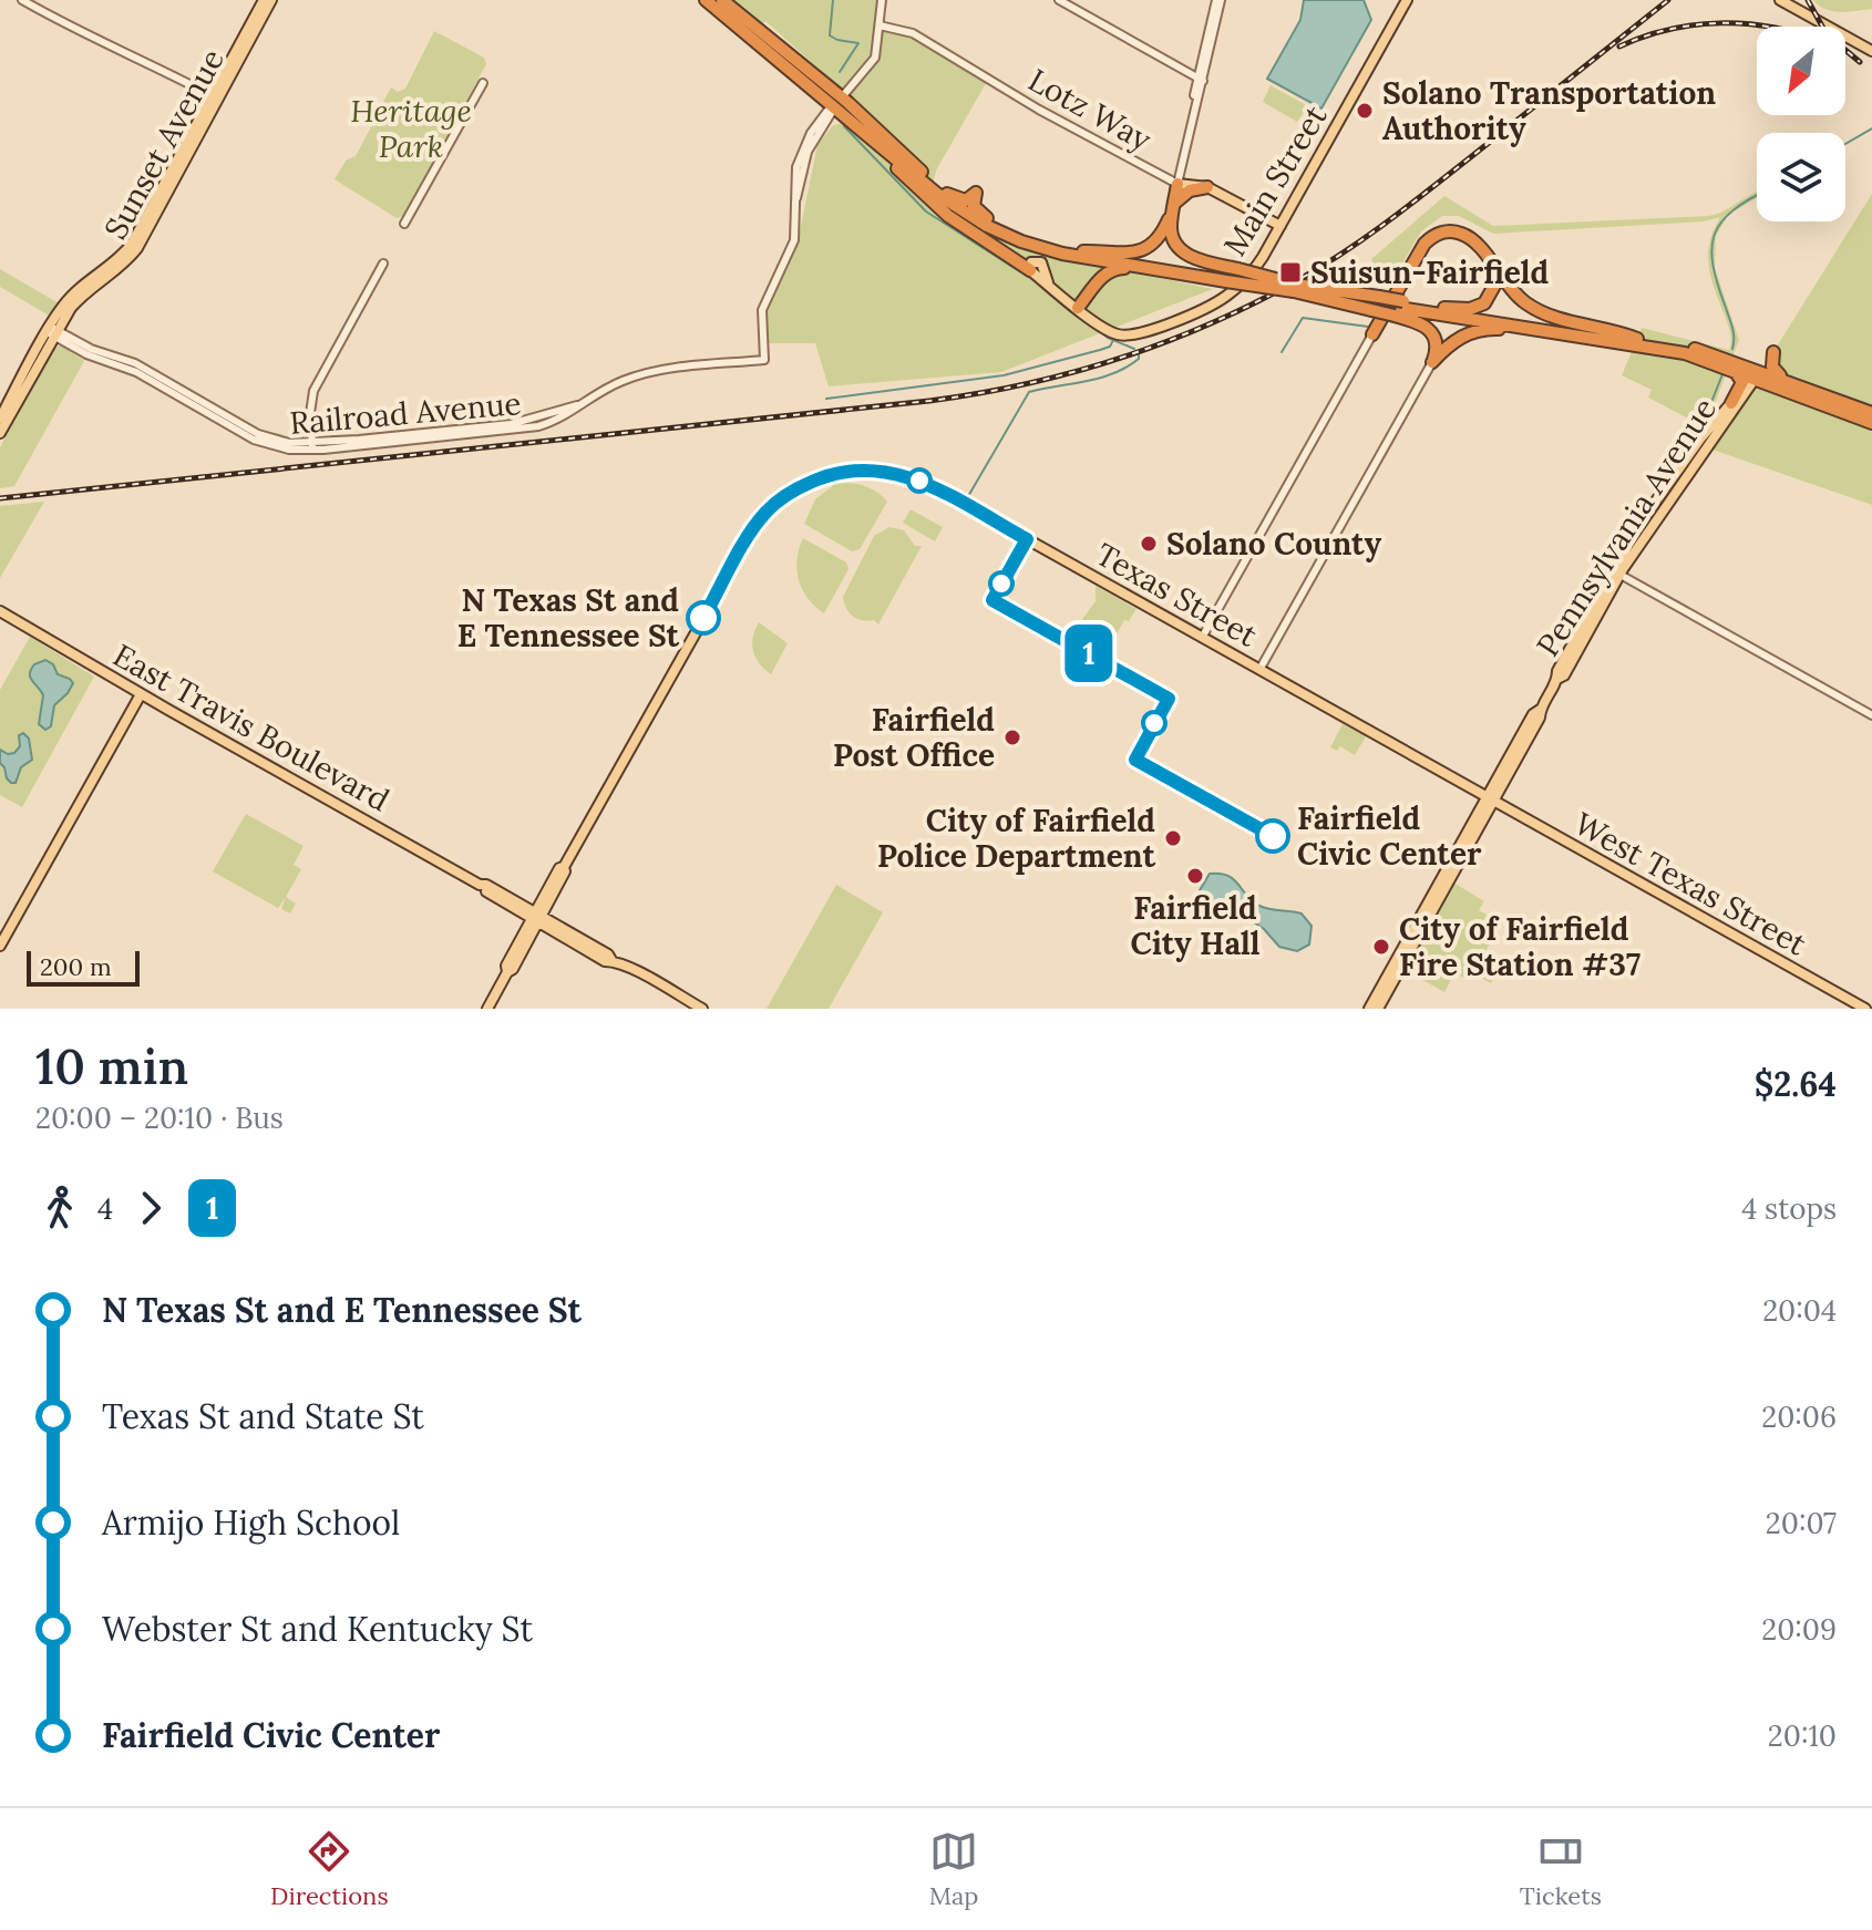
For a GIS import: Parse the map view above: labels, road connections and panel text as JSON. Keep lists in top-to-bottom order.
{
  "streets": {
    "main road": [
      "Lotz Way",
      "Sunset Avenue",
      "Main Street",
      "Pennsylvania Avenue",
      "Texas Street",
      "East Travis Boulevard",
      "West Texas Street"
    ],
    "street": ["Railroad Avenue"]
  },
  "crossings": [
    ["Lotz Way", "Main Street"],
    ["Sunset Avenue", "Railroad Avenue"],
    ["Pennsylvania Avenue", "Texas Street"],
    ["Pennsylvania Avenue", "West Texas Street"],
    ["Texas Street", "East Travis Boulevard"],
    ["Texas Street", "West Texas Street"]
  ],
  "parks": ["Heritage Park"],
  "places": {
    "other": [
      "Solano Transportation Authority",
      "Solano County",
      "N Texas St and E Tennessee St",
      "Fairfield Post Office",
      "Fairfield Civic Center",
      "City of Fairfield Police Department",
      "Fairfield City Hall",
      "City of Fairfield Fire Station #37"
    ],
    "transit": ["Suisun-Fairfield"]
  },
  "lines": ["bus line 1"],
  "scale_bar": "200 m",
  "north": "bottom left",
  "page": {
    "on_map": "1",
    "scale": "200 m",
    "heading": ["10 min", "20:00 – 20:10 · Bus", "$2.64"],
    "legs": ["4", "1", "4 stops"],
    "list": [
      {
        "name": "N Texas St and E Tennessee St",
        "value": "20:04"
      },
      {
        "name": "Texas St and State St",
        "value": "20:06"
      },
      {
        "name": "Armijo High School",
        "value": "20:07"
      },
      {
        "name": "Webster St and Kentucky St",
        "value": "20:09"
      },
      {
        "name": "Fairfield Civic Center",
        "value": "20:10"
      }
    ],
    "tabs": ["Directions", "Map", "Tickets"]
  }
}
